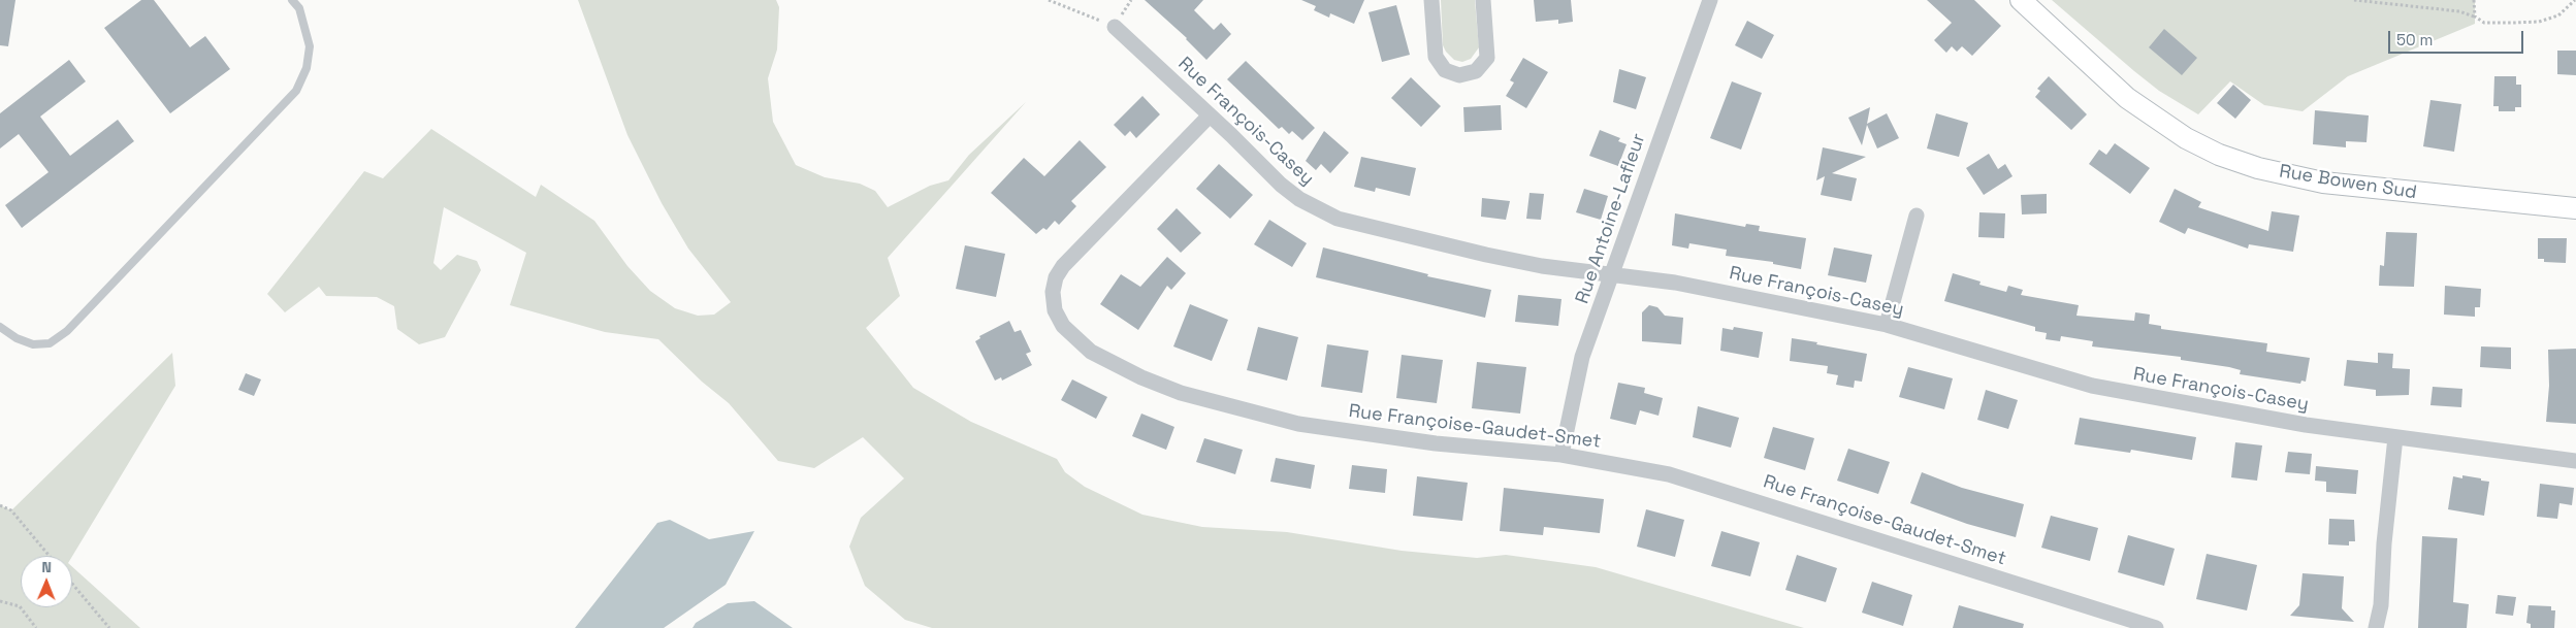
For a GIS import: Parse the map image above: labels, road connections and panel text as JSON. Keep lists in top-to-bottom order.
{
  "streets": {
    "street": [
      "Rue François-Casey",
      "Rue Bowen Sud",
      "Rue Antoine-Lafleur",
      "Rue Françoise-Gaudet-Smet"
    ]
  },
  "crossings": [
    ["Rue François-Casey", "Rue Antoine-Lafleur"],
    ["Rue François-Casey", "Rue Françoise-Gaudet-Smet"],
    ["Rue Antoine-Lafleur", "Rue Françoise-Gaudet-Smet"]
  ],
  "scale_bar": "50 m",
  "north": "top"
}
